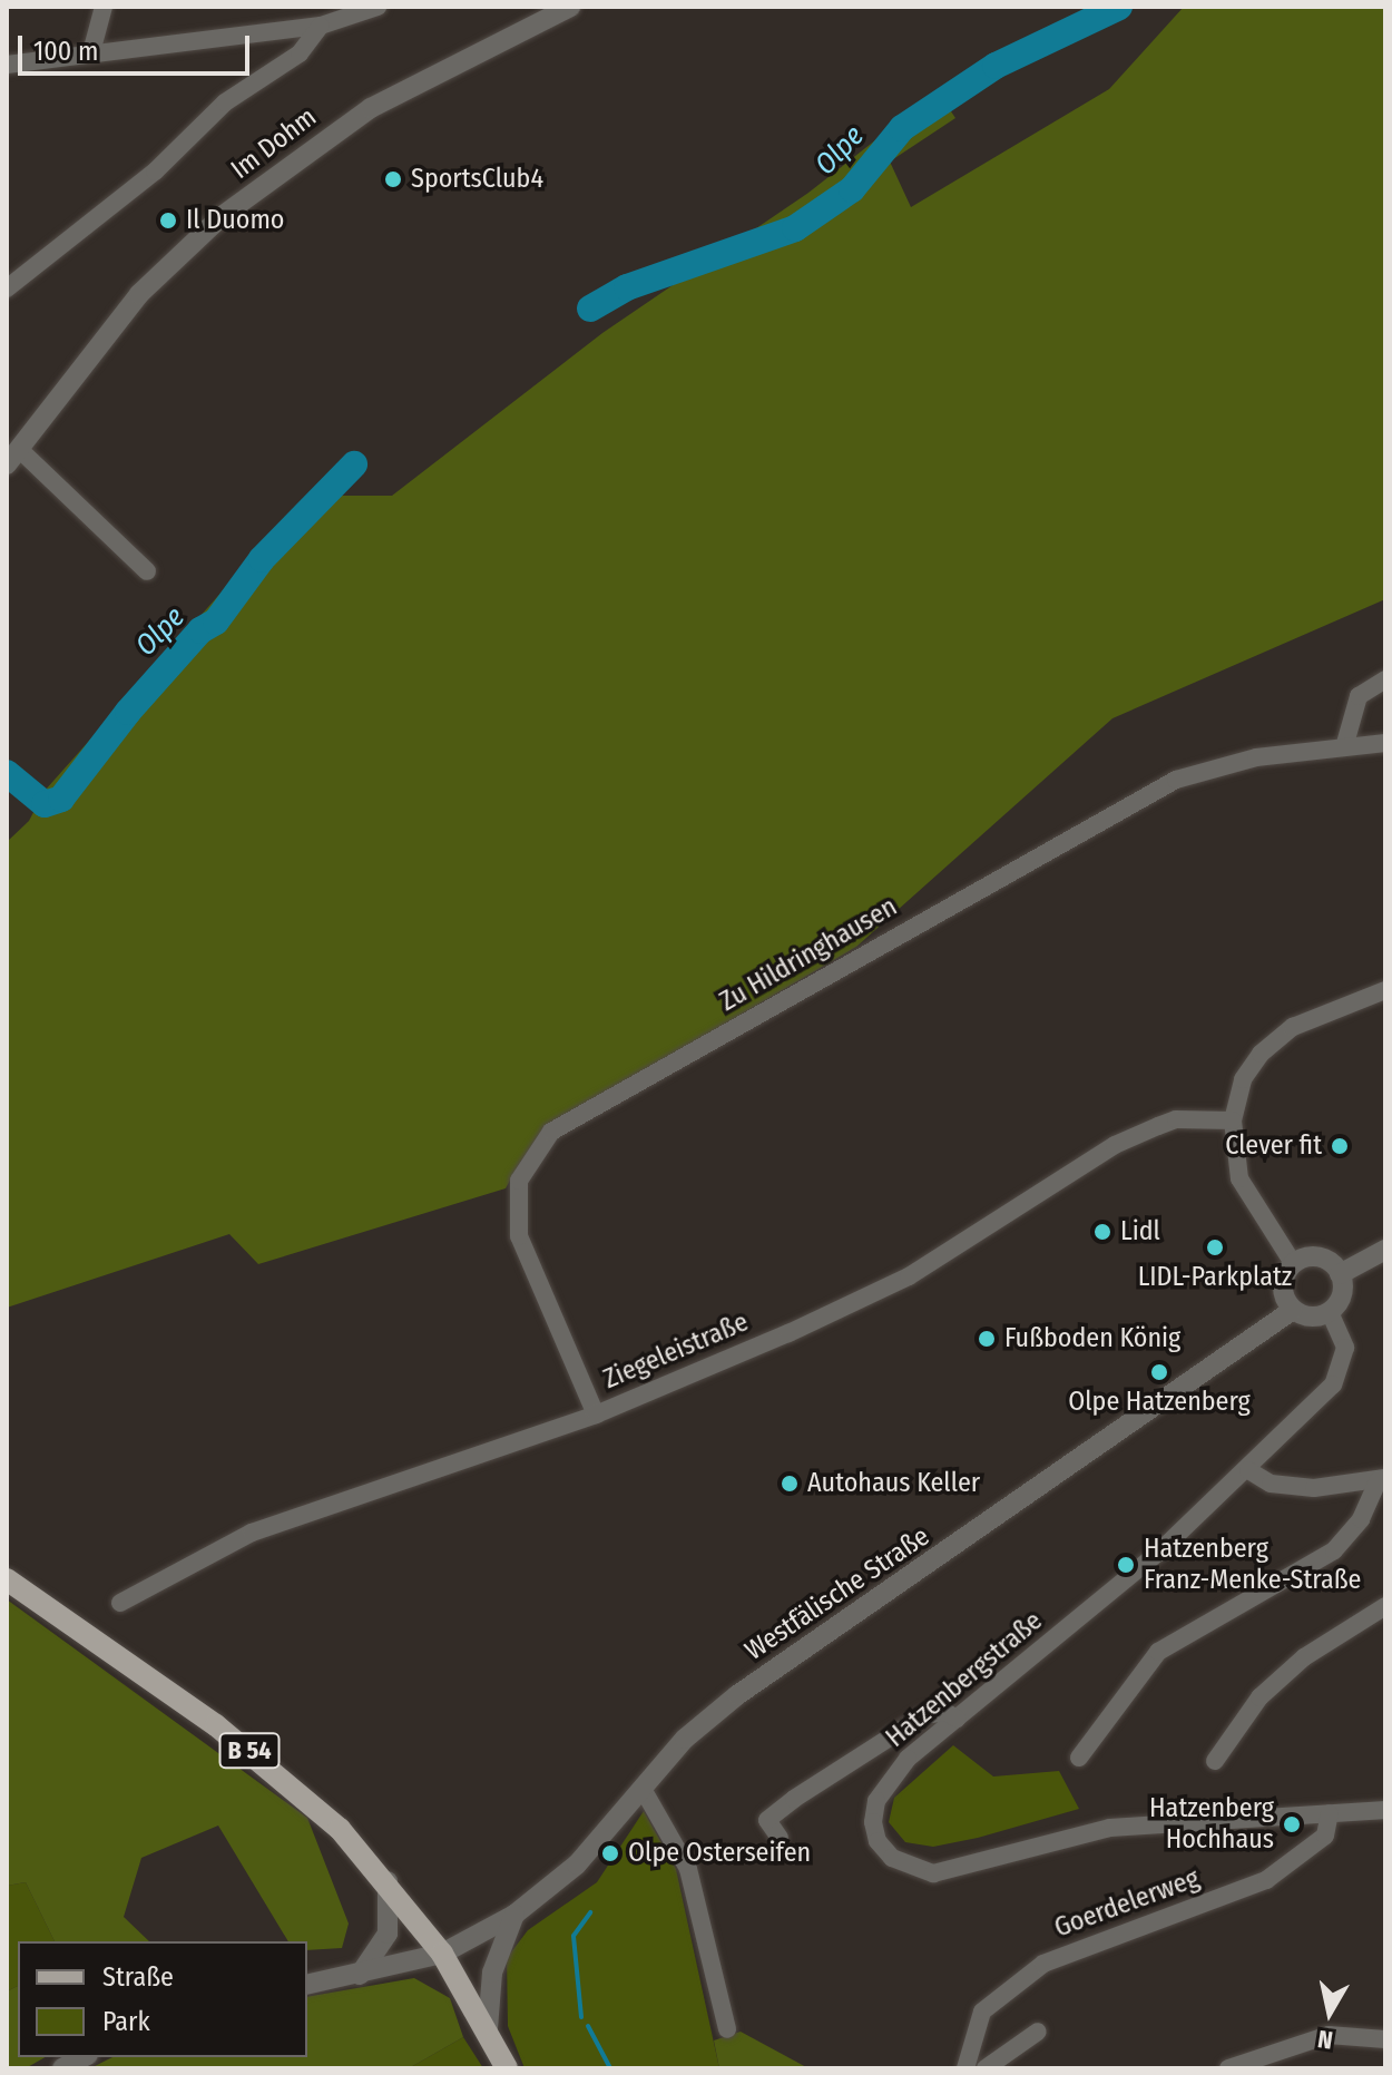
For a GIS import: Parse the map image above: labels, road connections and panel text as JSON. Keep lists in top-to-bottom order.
{
  "streets": {
    "main road": ["B 54"],
    "street": [
      "Im Dohm",
      "Zu Hildringhausen",
      "Ziegeleistraße",
      "Westfälische Straße",
      "Hatzenbergstraße",
      "Goerdelerweg"
    ]
  },
  "crossings": [
    ["Zu Hildringhausen", "Ziegeleistraße"],
    ["Westfälische Straße", "Hatzenbergstraße"],
    ["Westfälische Straße", "B 54"],
    ["Hatzenbergstraße", "Goerdelerweg"]
  ],
  "water": ["Olpe"],
  "places": [
    "SportsClub4",
    "Il Duomo",
    "Clever fit",
    "Lidl",
    "LIDL-Parkplatz",
    "Fußboden König",
    "Olpe Hatzenberg",
    "Autohaus Keller",
    "Hatzenberg Franz-Menke-Straße",
    "Hatzenberg Hochhaus",
    "Olpe Osterseifen"
  ],
  "legend": ["Straße", "Park"],
  "scale_bar": "100 m",
  "north": "bottom"
}
